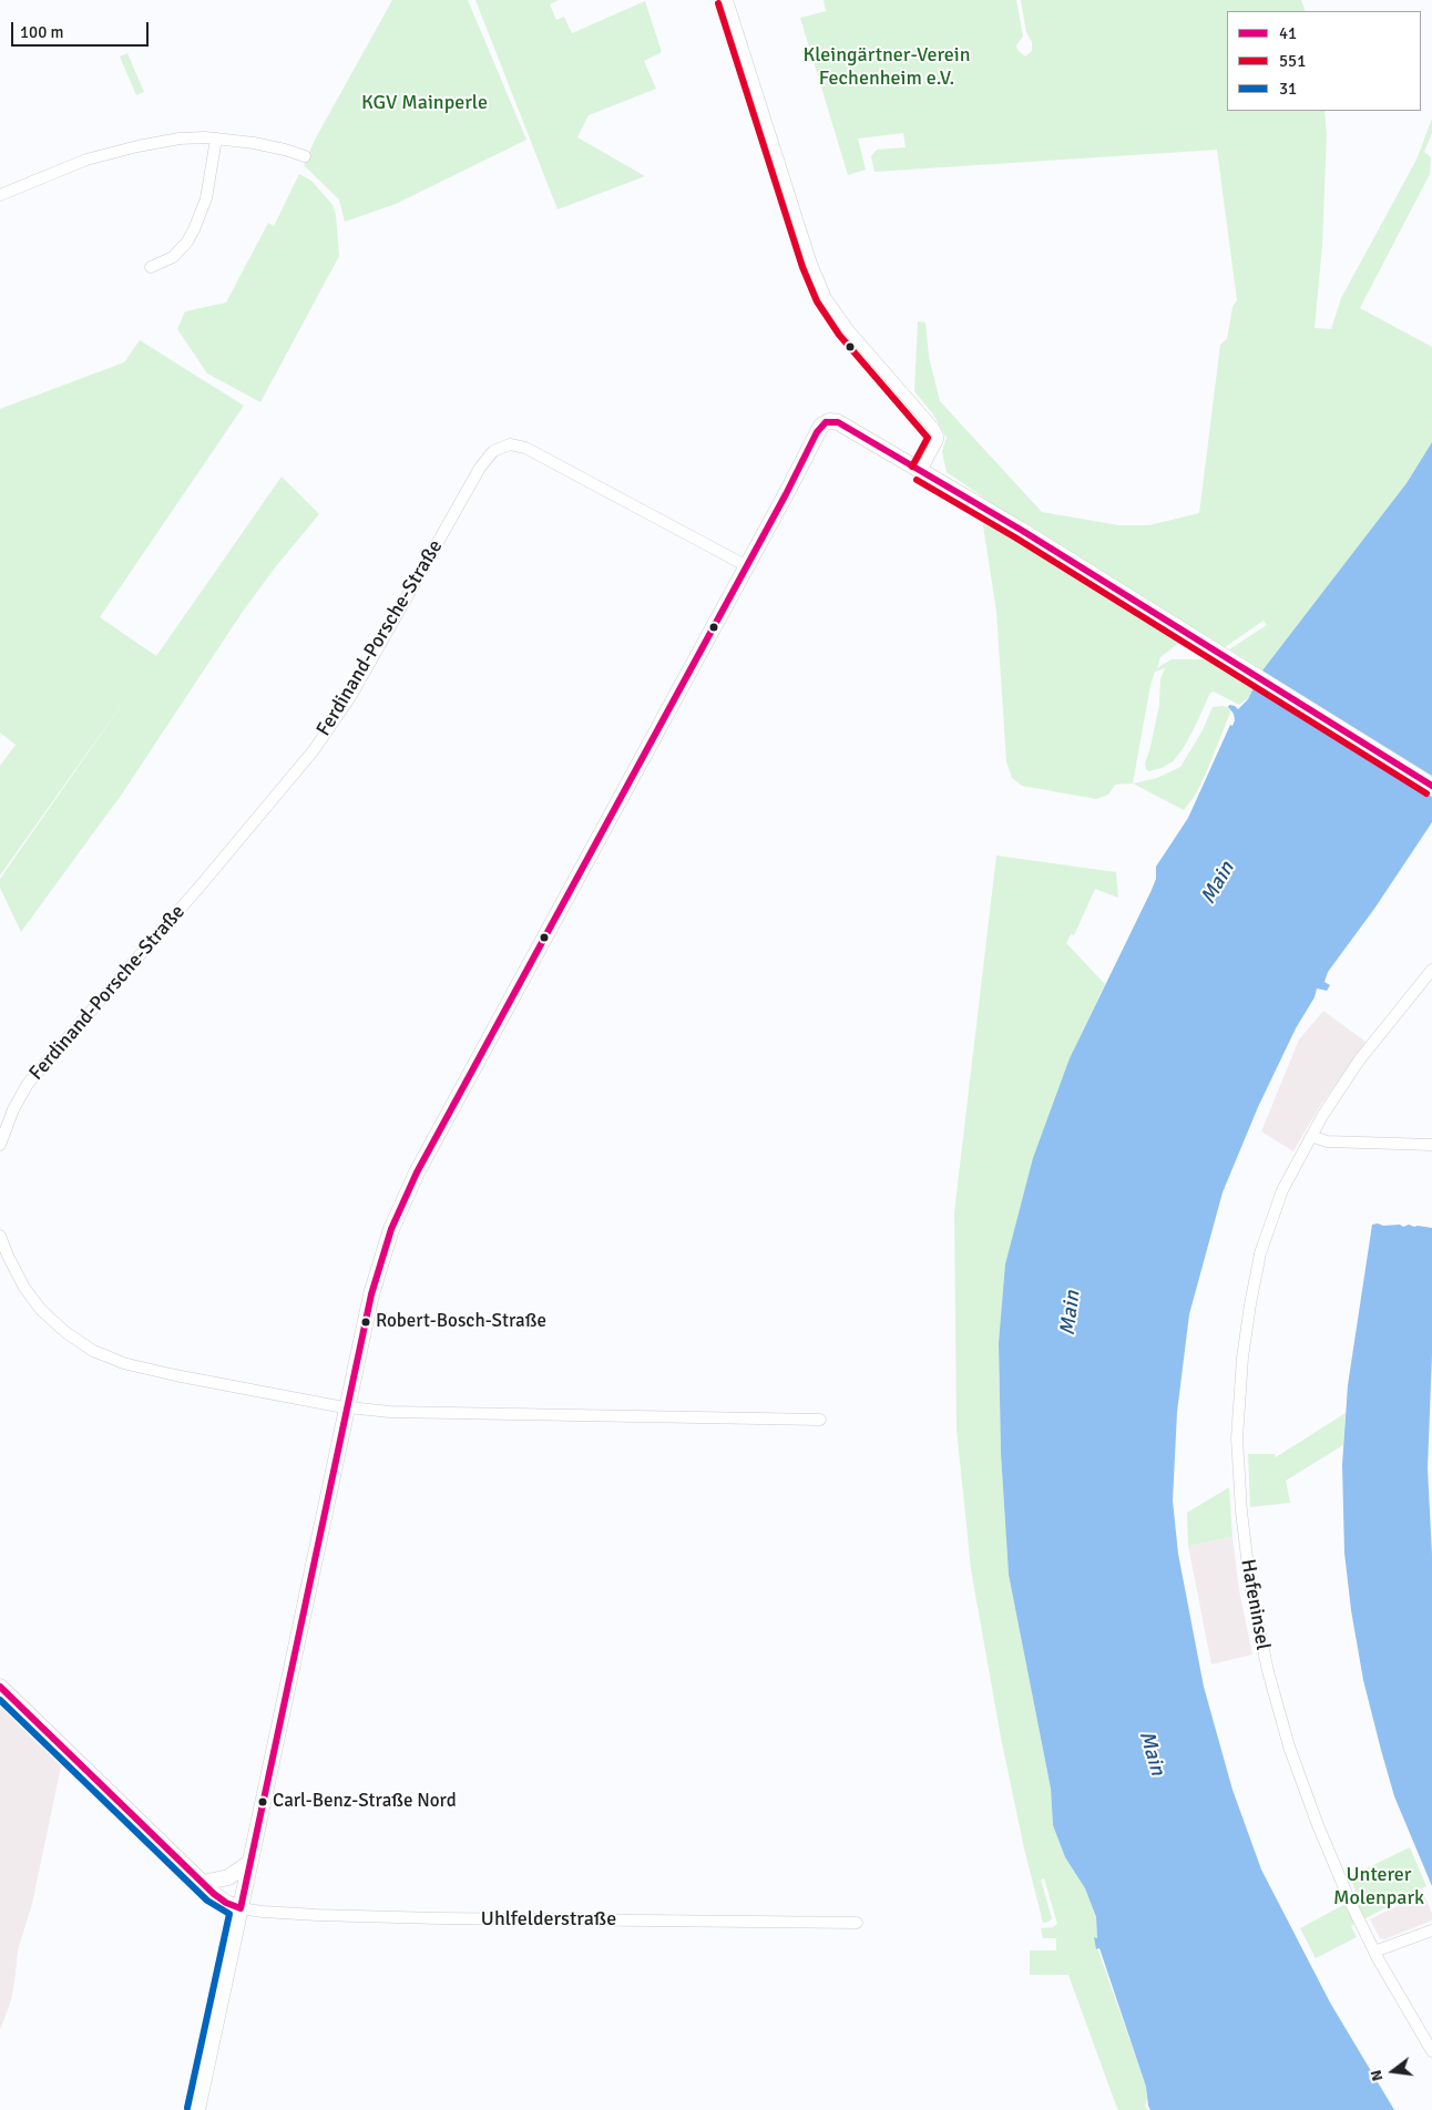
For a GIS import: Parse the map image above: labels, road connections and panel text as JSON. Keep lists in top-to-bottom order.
{
  "streets": {
    "street": ["Ferdinand-Porsche-Straße", "Hafeninsel", "Uhlfelderstraße"]
  },
  "water": ["Main"],
  "parks": ["Kleingärtner-Verein Fechenheim e.V.", "KGV Mainperle", "Unterer Molenpark"],
  "places": ["Robert-Bosch-Straße", "Carl-Benz-Straße Nord"],
  "lines": ["transit line 551", "transit line 41", "transit line 31"],
  "legend": ["41", "551", "31"],
  "scale_bar": "100 m",
  "north": "left"
}
